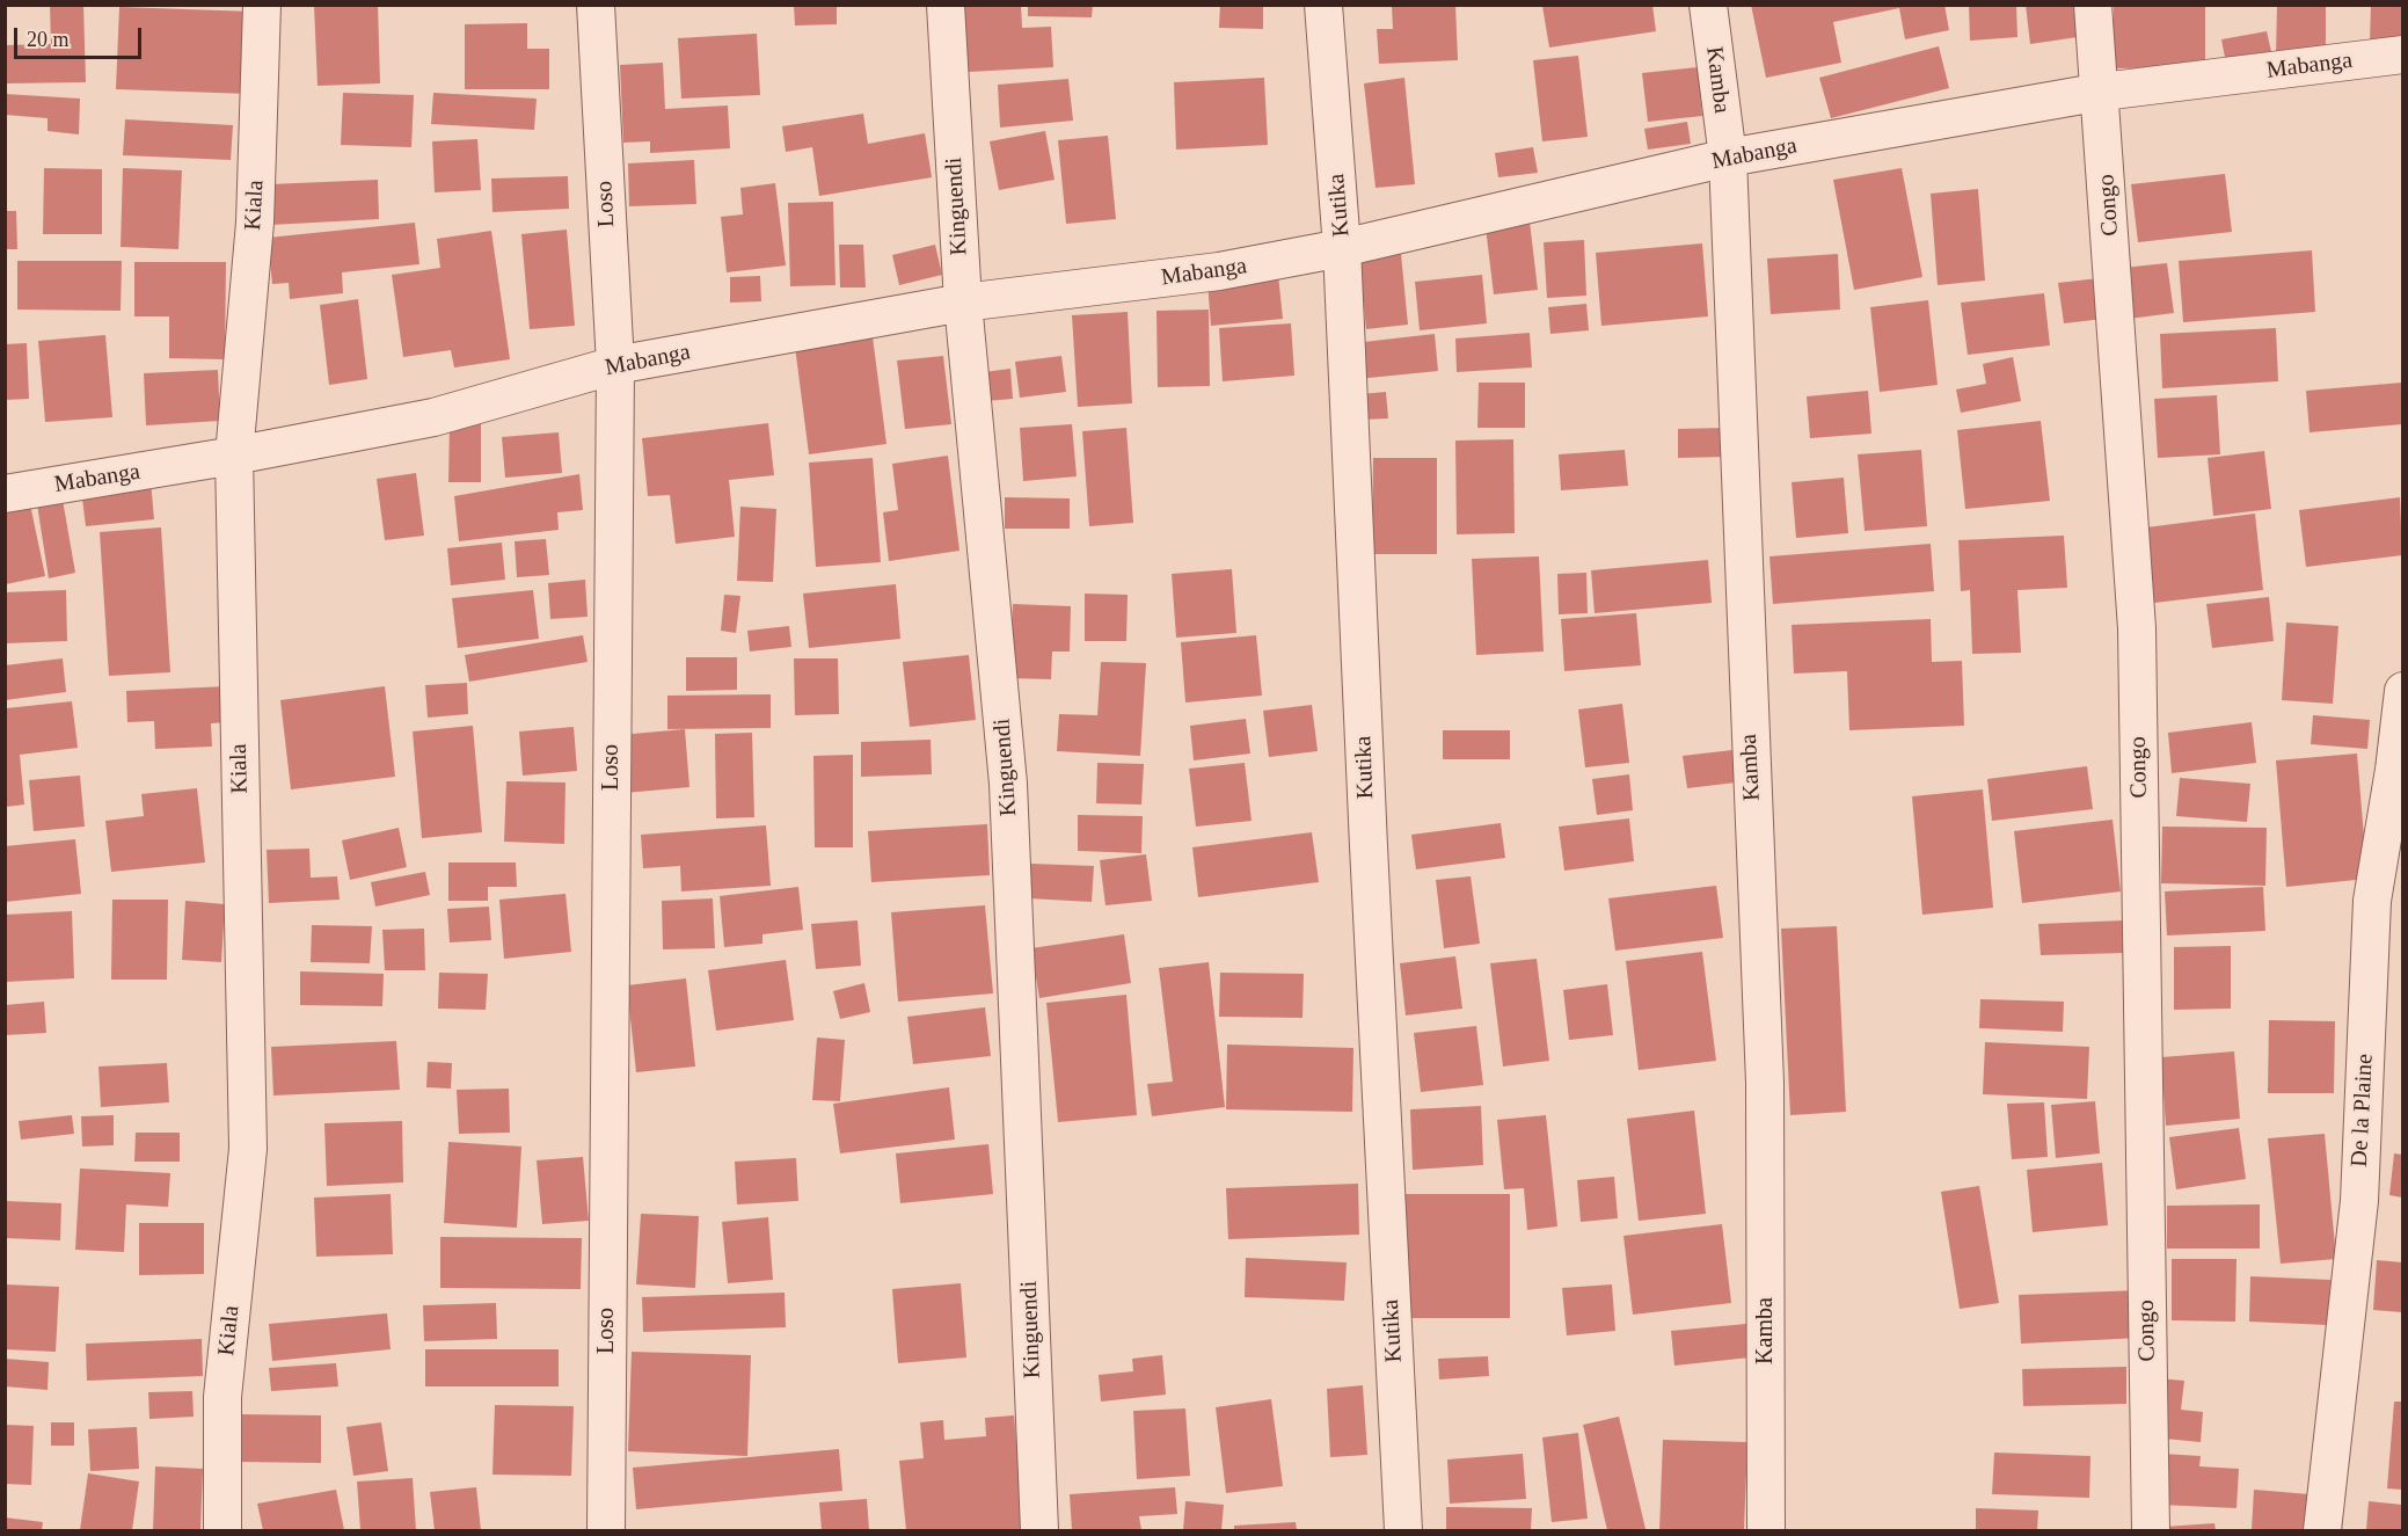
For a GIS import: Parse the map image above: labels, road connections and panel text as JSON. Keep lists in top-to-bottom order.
{
  "streets": {
    "street": [
      "Mabanga",
      "Kamba",
      "Loso",
      "Kiala",
      "Kutika",
      "Congo",
      "Kinguendi",
      "De la Plaine"
    ]
  },
  "crossings": [
    ["Mabanga", "Kamba"],
    ["Mabanga", "Loso"],
    ["Mabanga", "Kiala"],
    ["Mabanga", "Kutika"],
    ["Mabanga", "Congo"],
    ["Mabanga", "Kinguendi"]
  ],
  "scale_bar": "20 m"
}
